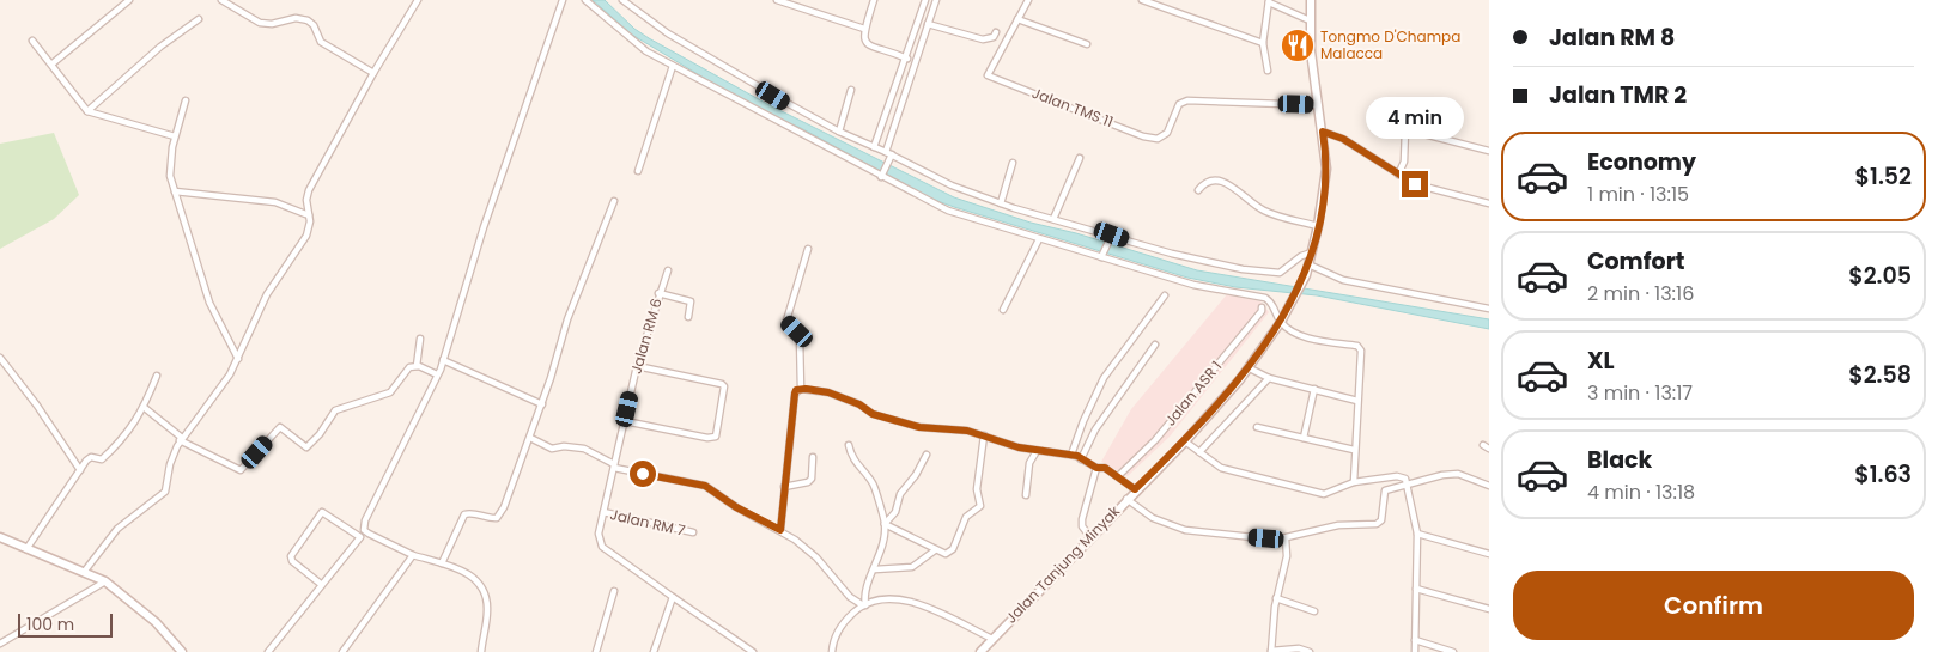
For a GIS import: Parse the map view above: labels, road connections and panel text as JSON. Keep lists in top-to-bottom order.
{
  "streets": {
    "main road": ["Jalan Tanjung Minyak"],
    "street": [
      "Jalan TMS 11",
      "Jalan RM 6",
      "Jalan ASR 1",
      "Jalan RM 7"
    ]
  },
  "crossings": [
    ["Jalan TMS 11", "Jalan Tanjung Minyak"],
    ["Jalan RM 6", "Jalan RM 7"]
  ],
  "places": {
    "restaurant": ["Tongmo D'Champa Malacca"]
  },
  "scale_bar": "100 m",
  "page": {
    "banner": ["Jalan RM 8", "Jalan TMR 2"],
    "bubble": "4 min",
    "list": [
      {
        "name": "Economy",
        "note": "1 min · 13:15",
        "value": "$1.52"
      },
      {
        "name": "Comfort",
        "note": "2 min · 13:16",
        "value": "$2.05"
      },
      {
        "name": "XL",
        "note": "3 min · 13:17",
        "value": "$2.58"
      },
      {
        "name": "Black",
        "note": "4 min · 13:18",
        "value": "$1.63"
      }
    ],
    "buttons": "Confirm",
    "scale": "100 m"
  }
}
